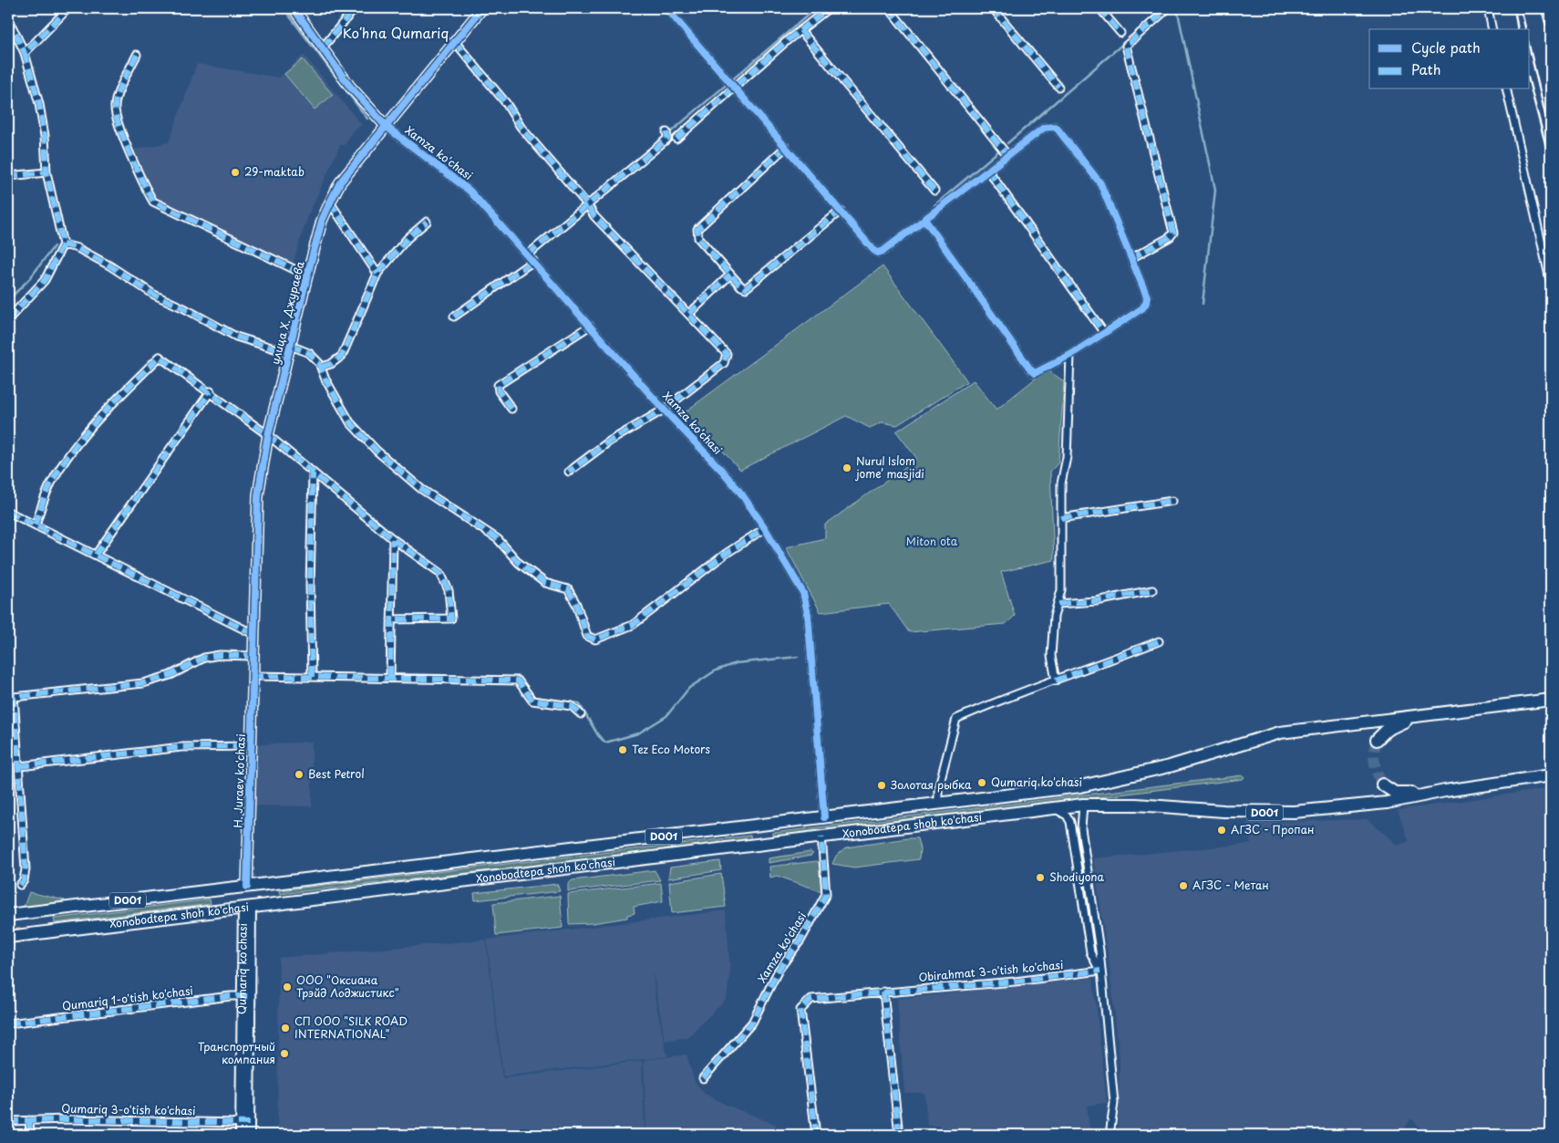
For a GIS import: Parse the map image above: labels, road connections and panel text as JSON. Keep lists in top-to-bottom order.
{
  "streets": {
    "highway": ["D001", "Xonobodtepa shoh ko'chasi", "Qumariq ko'chasi"],
    "street": [
      "Xamza ko'chasi",
      "улица Х. Джураева",
      "H. Juraev ko'chasi",
      "Obirahmat 3-o'tish ko'chasi",
      "Qumariq 1-o'tish ko'chasi",
      "Qumariq 3-o'tish ko'chasi"
    ]
  },
  "crossings": [
    ["Xamza ko'chasi", "улица Х. Джураева"],
    ["Xamza ko'chasi", "Xonobodtepa shoh ko'chasi"],
    ["улица Х. Джураева", "H. Juraev ko'chasi"],
    ["H. Juraev ko'chasi", "Xonobodtepa shoh ko'chasi"],
    ["H. Juraev ko'chasi", "Qumariq ko'chasi"],
    ["D001", "Xonobodtepa shoh ko'chasi"],
    ["Xonobodtepa shoh ko'chasi", "Qumariq ko'chasi"],
    ["Qumariq ko'chasi", "Qumariq 1-o'tish ko'chasi"],
    ["Qumariq ko'chasi", "Qumariq 3-o'tish ko'chasi"]
  ],
  "districts": ["Koʻhna Qumariq"],
  "parks": ["Miton ota"],
  "places": [
    "29-maktab",
    "Nurul Islom jome’ masjidi",
    "Tez Eco Motors",
    "Best Petrol",
    "Qumariq ko'chasi",
    "Золотая рыбка",
    "АГЗС - Пропан",
    "Shodiyona",
    "АГЗС - Метан",
    "ООО \"Оксиана Трэйд Лоджистикс\"",
    "СП ООО \"SILK ROAD INTERNATIONAL\"",
    "Транспортный компания"
  ],
  "legend": ["Cycle path", "Path"]
}
